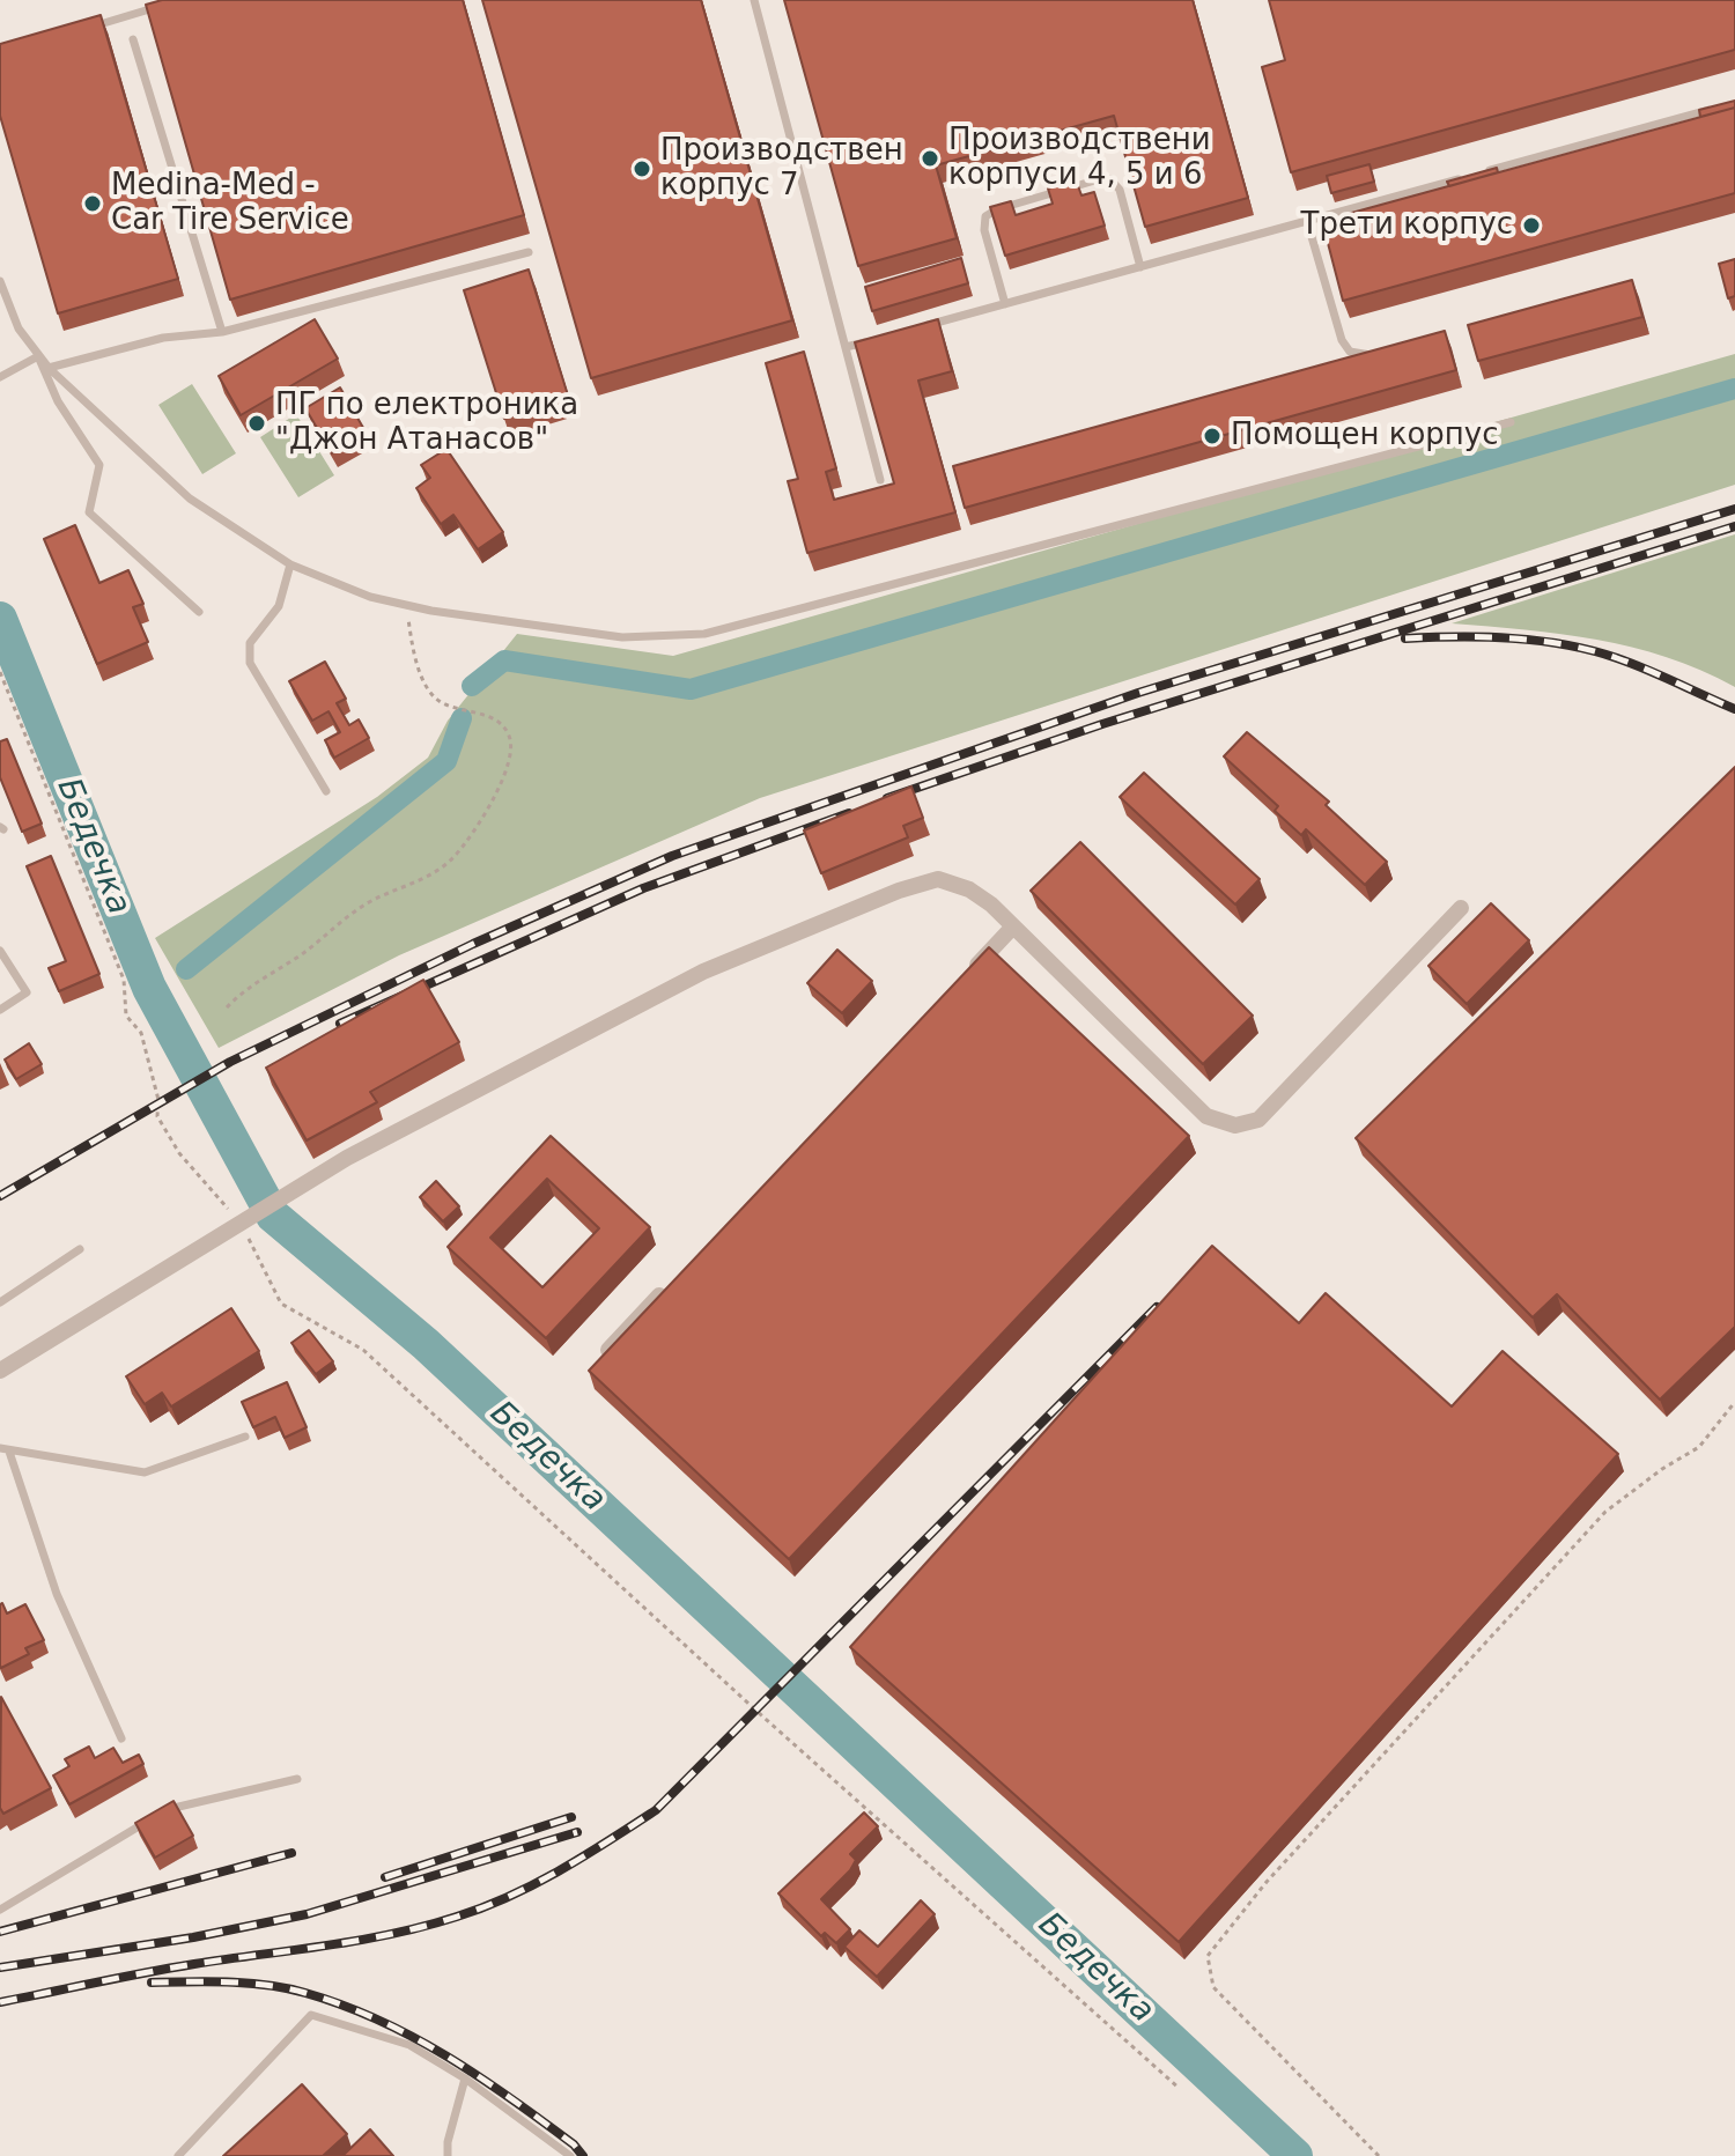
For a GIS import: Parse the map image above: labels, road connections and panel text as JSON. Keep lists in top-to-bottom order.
{
  "water": ["Бедечка"],
  "places": [
    "Производствени корпуси 4, 5 и 6",
    "Производствeн корпус 7",
    "Medina-Med - Car Tire Service",
    "Трети корпус",
    "ПГ по електроника \"Джон Атанасов\"",
    "Помощен корпус"
  ]
}
